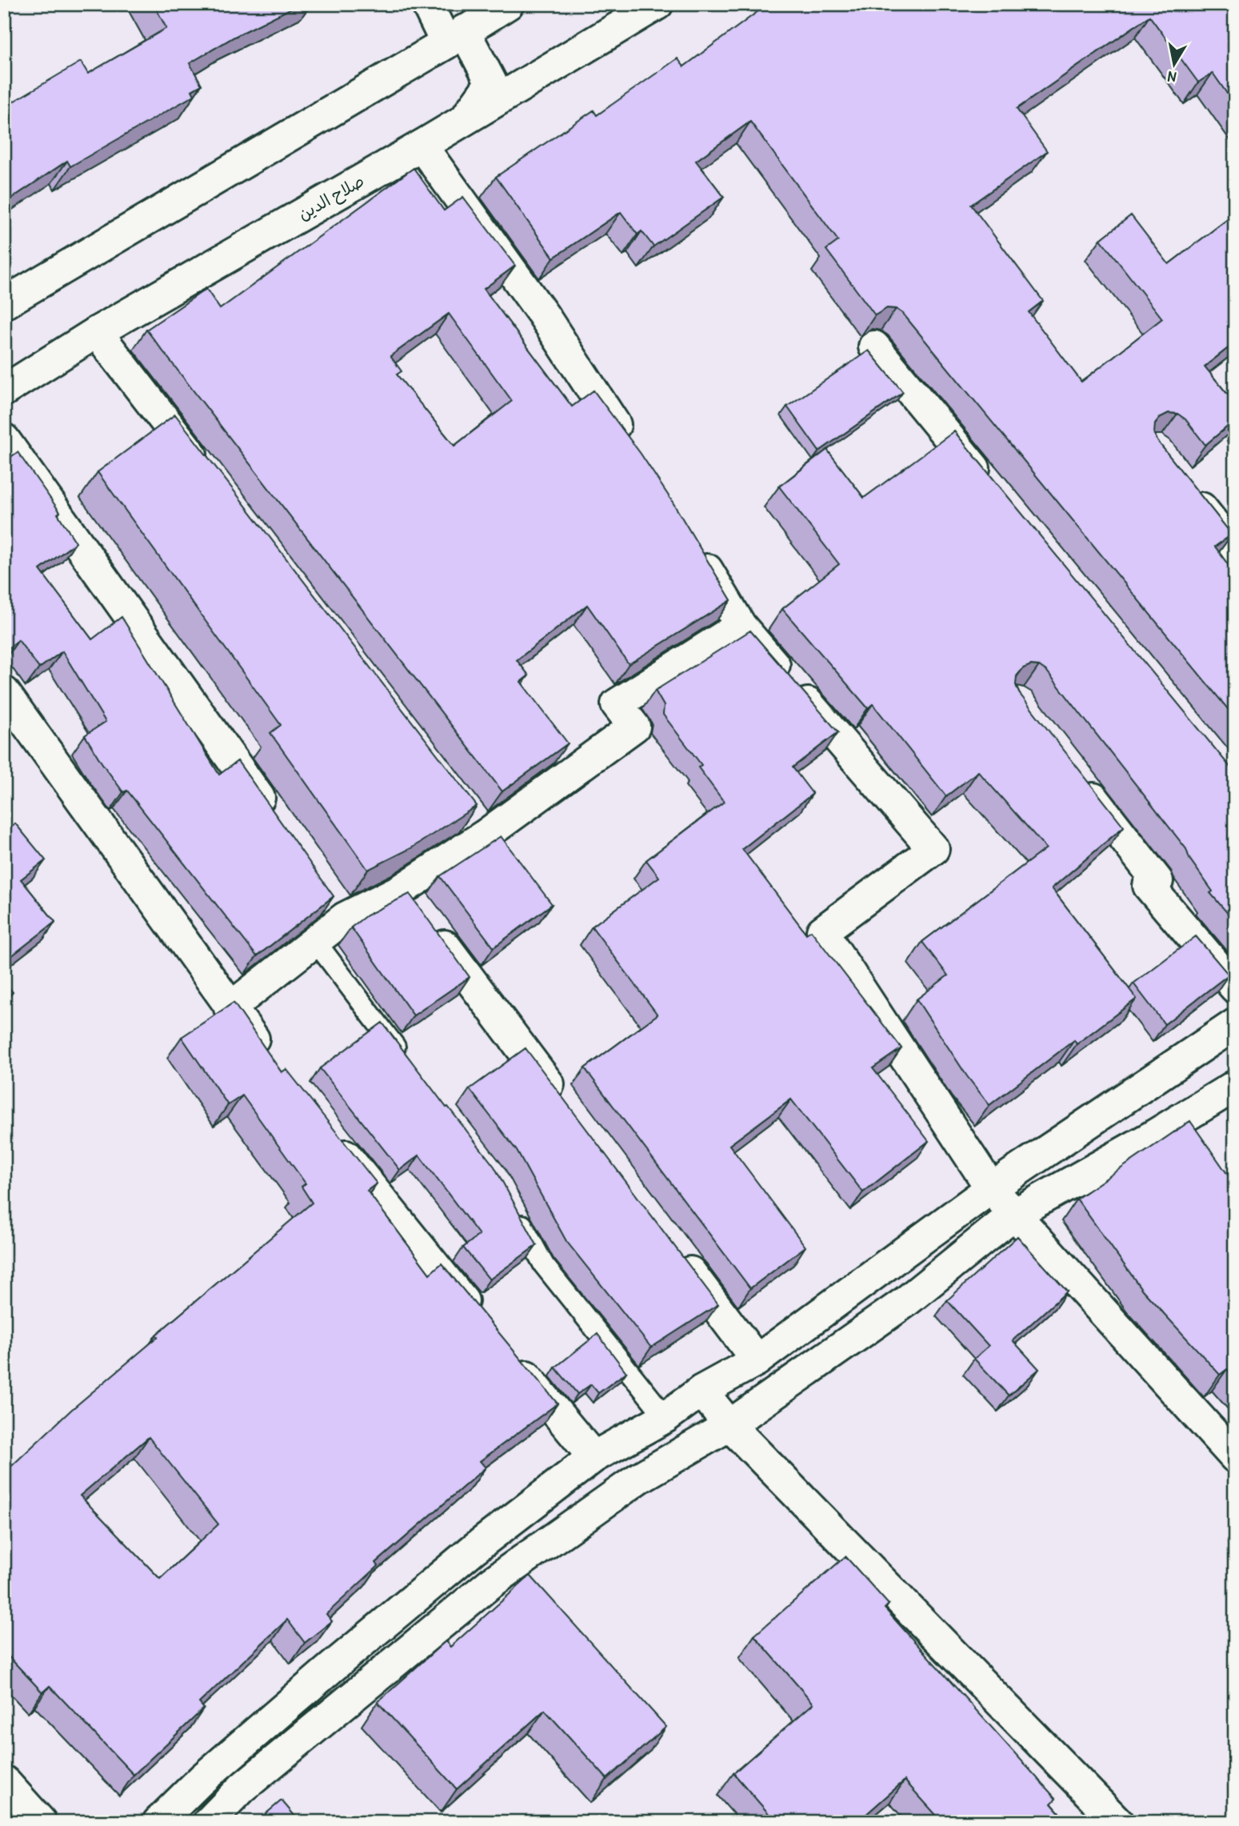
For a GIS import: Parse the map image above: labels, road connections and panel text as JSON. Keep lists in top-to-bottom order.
{
  "streets": {
    "main road": ["صلاح الدين"]
  },
  "north": "bottom"
}
